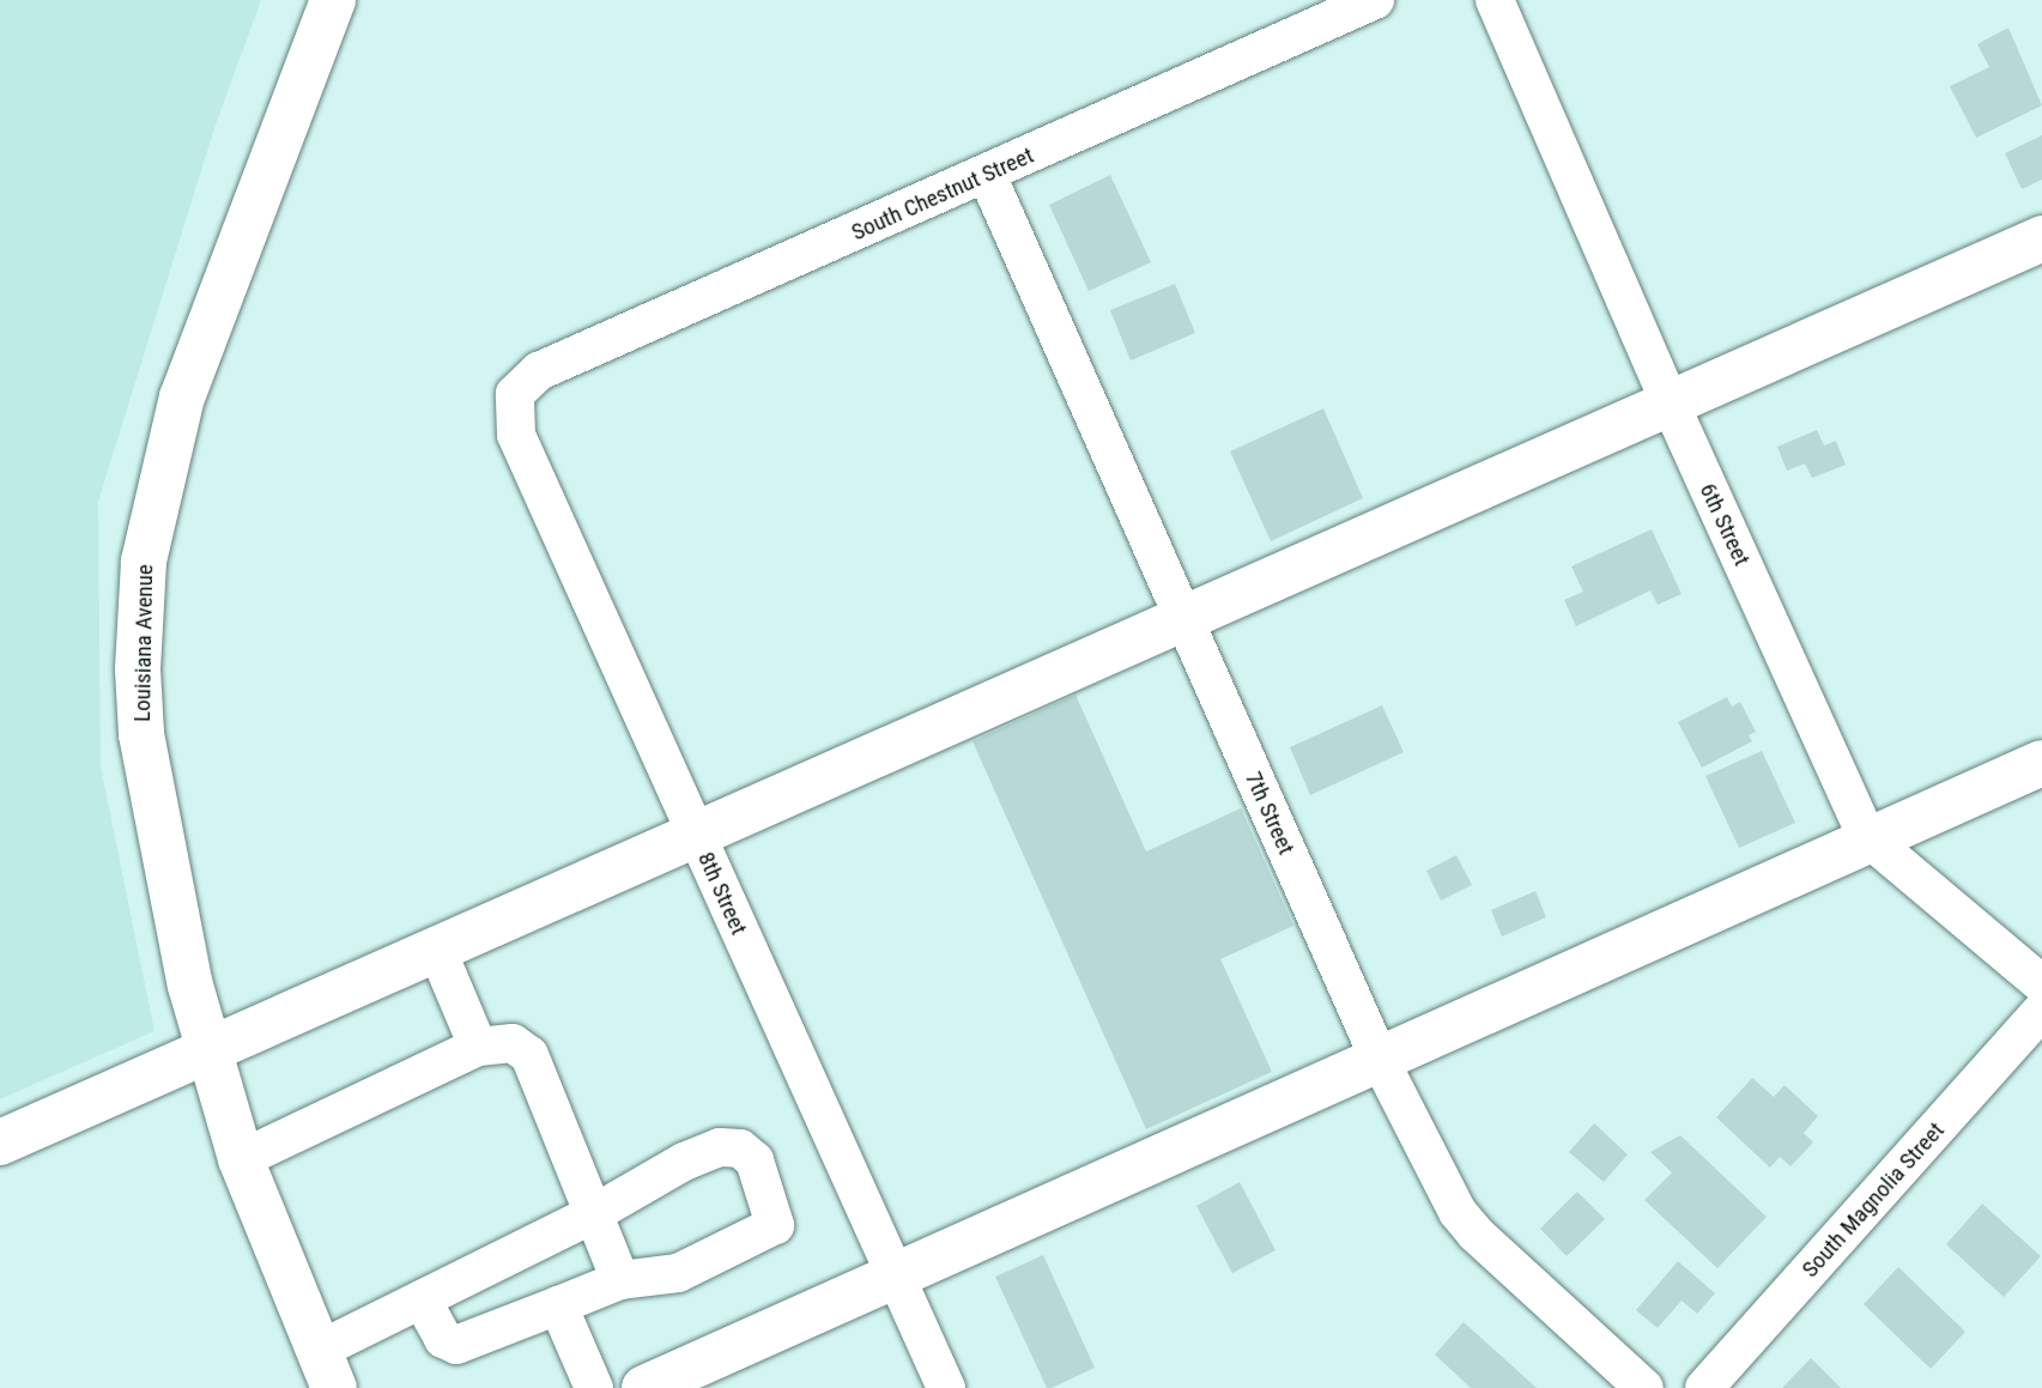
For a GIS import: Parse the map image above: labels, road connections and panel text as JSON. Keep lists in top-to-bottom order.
{
  "streets": {
    "main road": ["Louisiana Avenue"],
    "street": [
      "South Chestnut Street",
      "6th Street",
      "7th Street",
      "8th Street",
      "South Magnolia Street"
    ]
  },
  "crossings": [
    ["South Chestnut Street", "7th Street"],
    ["South Chestnut Street", "8th Street"]
  ]
}
